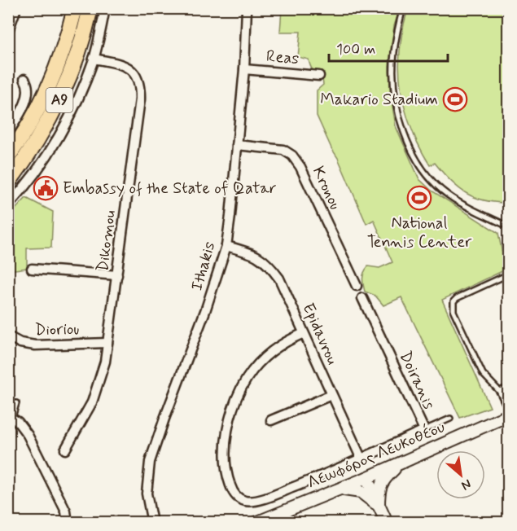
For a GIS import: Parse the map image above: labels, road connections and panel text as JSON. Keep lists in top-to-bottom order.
{
  "streets": {
    "highway": ["A9"],
    "main road": ["Λεωφόρος Λευκοθέου"],
    "street": [
      "Reas",
      "Kronou",
      "Dikomou",
      "Ithakis",
      "Dioriou",
      "Epidavrou",
      "Doiranis"
    ]
  },
  "crossings": [
    ["Reas", "Ithakis"],
    ["Kronou", "Ithakis"],
    ["Dikomou", "Dioriou"],
    ["Ithakis", "Epidavrou"],
    ["Epidavrou", "Doiranis"]
  ],
  "places": {
    "sports": ["Makario Stadium", "National Tennis Center"],
    "public building": ["Embassy of the State of Qatar"]
  },
  "scale_bar": "100 m",
  "north": "bottom right"
}
